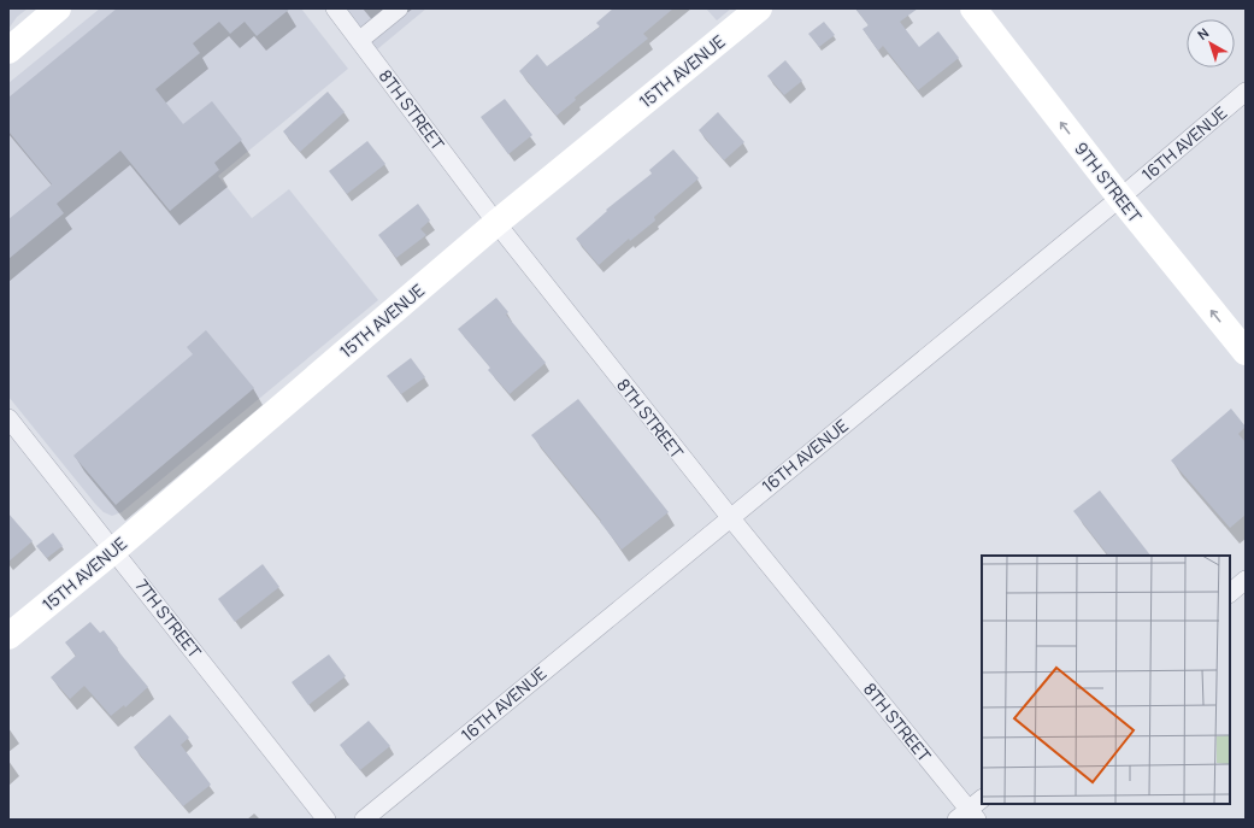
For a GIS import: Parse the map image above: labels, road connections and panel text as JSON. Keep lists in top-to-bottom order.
{
  "streets": {
    "main road": ["15TH AVENUE", "9TH STREET"],
    "street": ["8TH STREET", "16TH AVENUE", "7TH STREET"]
  },
  "crossings": [
    ["15TH AVENUE", "8TH STREET"],
    ["15TH AVENUE", "7TH STREET"],
    ["8TH STREET", "16TH AVENUE"],
    ["16TH AVENUE", "9TH STREET"]
  ],
  "one_way": ["9TH STREET"],
  "north": "top left"
}
